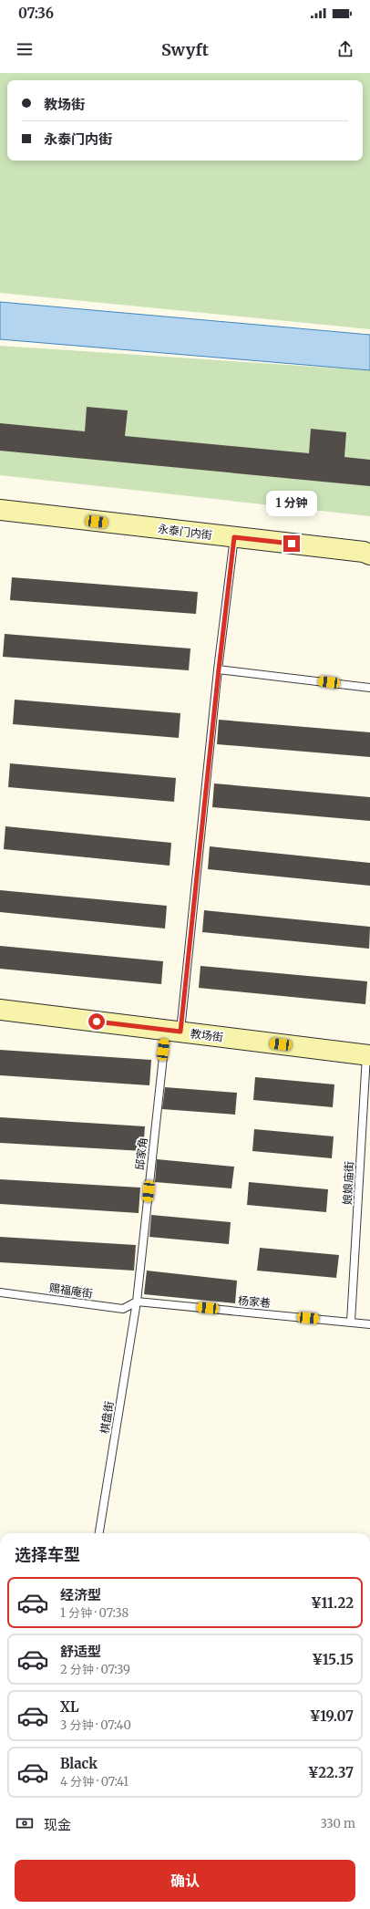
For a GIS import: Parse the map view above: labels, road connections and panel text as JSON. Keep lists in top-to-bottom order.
{
  "streets": {
    "main road": ["永泰门内街", "教场街"],
    "lane": [
      "邱家角",
      "娘娘庙街",
      "赐福庵街",
      "杨家巷",
      "棋盘街"
    ]
  },
  "crossings": [
    ["永泰门内街", "邱家角"],
    ["教场街", "邱家角"],
    ["教场街", "娘娘庙街"],
    ["邱家角", "赐福庵街"],
    ["邱家角", "杨家巷"],
    ["邱家角", "棋盘街"],
    ["娘娘庙街", "杨家巷"],
    ["赐福庵街", "杨家巷"],
    ["赐福庵街", "棋盘街"],
    ["杨家巷", "棋盘街"]
  ],
  "page": {
    "status": "07:36",
    "header": "Swyft",
    "banner": ["教场街", "永泰门内街"],
    "bubble": "1 分钟",
    "heading": "选择车型",
    "list": [
      {
        "name": "经济型",
        "note": "1 分钟 · 07:38",
        "value": "¥11.22"
      },
      {
        "name": "舒适型",
        "note": "2 分钟 · 07:39",
        "value": "¥15.15"
      },
      {
        "name": "XL",
        "note": "3 分钟 · 07:40",
        "value": "¥19.07"
      },
      {
        "name": "Black",
        "note": "4 分钟 · 07:41",
        "value": "¥22.37"
      }
    ],
    "pay": ["现金", "330 m"],
    "buttons": "确认"
  }
}
